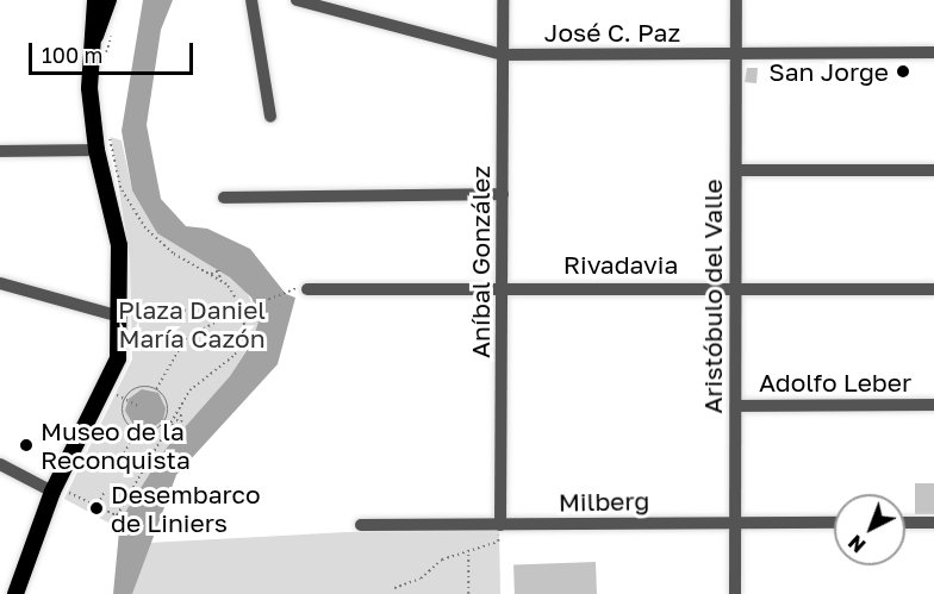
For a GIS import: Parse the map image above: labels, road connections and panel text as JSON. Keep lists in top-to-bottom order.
{
  "streets": {
    "street": [
      "José C. Paz",
      "Aníbal González",
      "Rivadavia",
      "Aristóbulo del Valle",
      "Adolfo Leber",
      "Milberg"
    ]
  },
  "crossings": [
    ["José C. Paz", "Aníbal González"],
    ["José C. Paz", "Aristóbulo del Valle"],
    ["Aníbal González", "Rivadavia"],
    ["Aníbal González", "Milberg"],
    ["Rivadavia", "Aristóbulo del Valle"],
    ["Aristóbulo del Valle", "Adolfo Leber"],
    ["Aristóbulo del Valle", "Milberg"]
  ],
  "parks": ["Plaza Daniel María Cazón"],
  "places": ["San Jorge", "Museo de la Reconquista", "Desembarco de Liniers"],
  "scale_bar": "100 m",
  "north": "bottom left"
}
